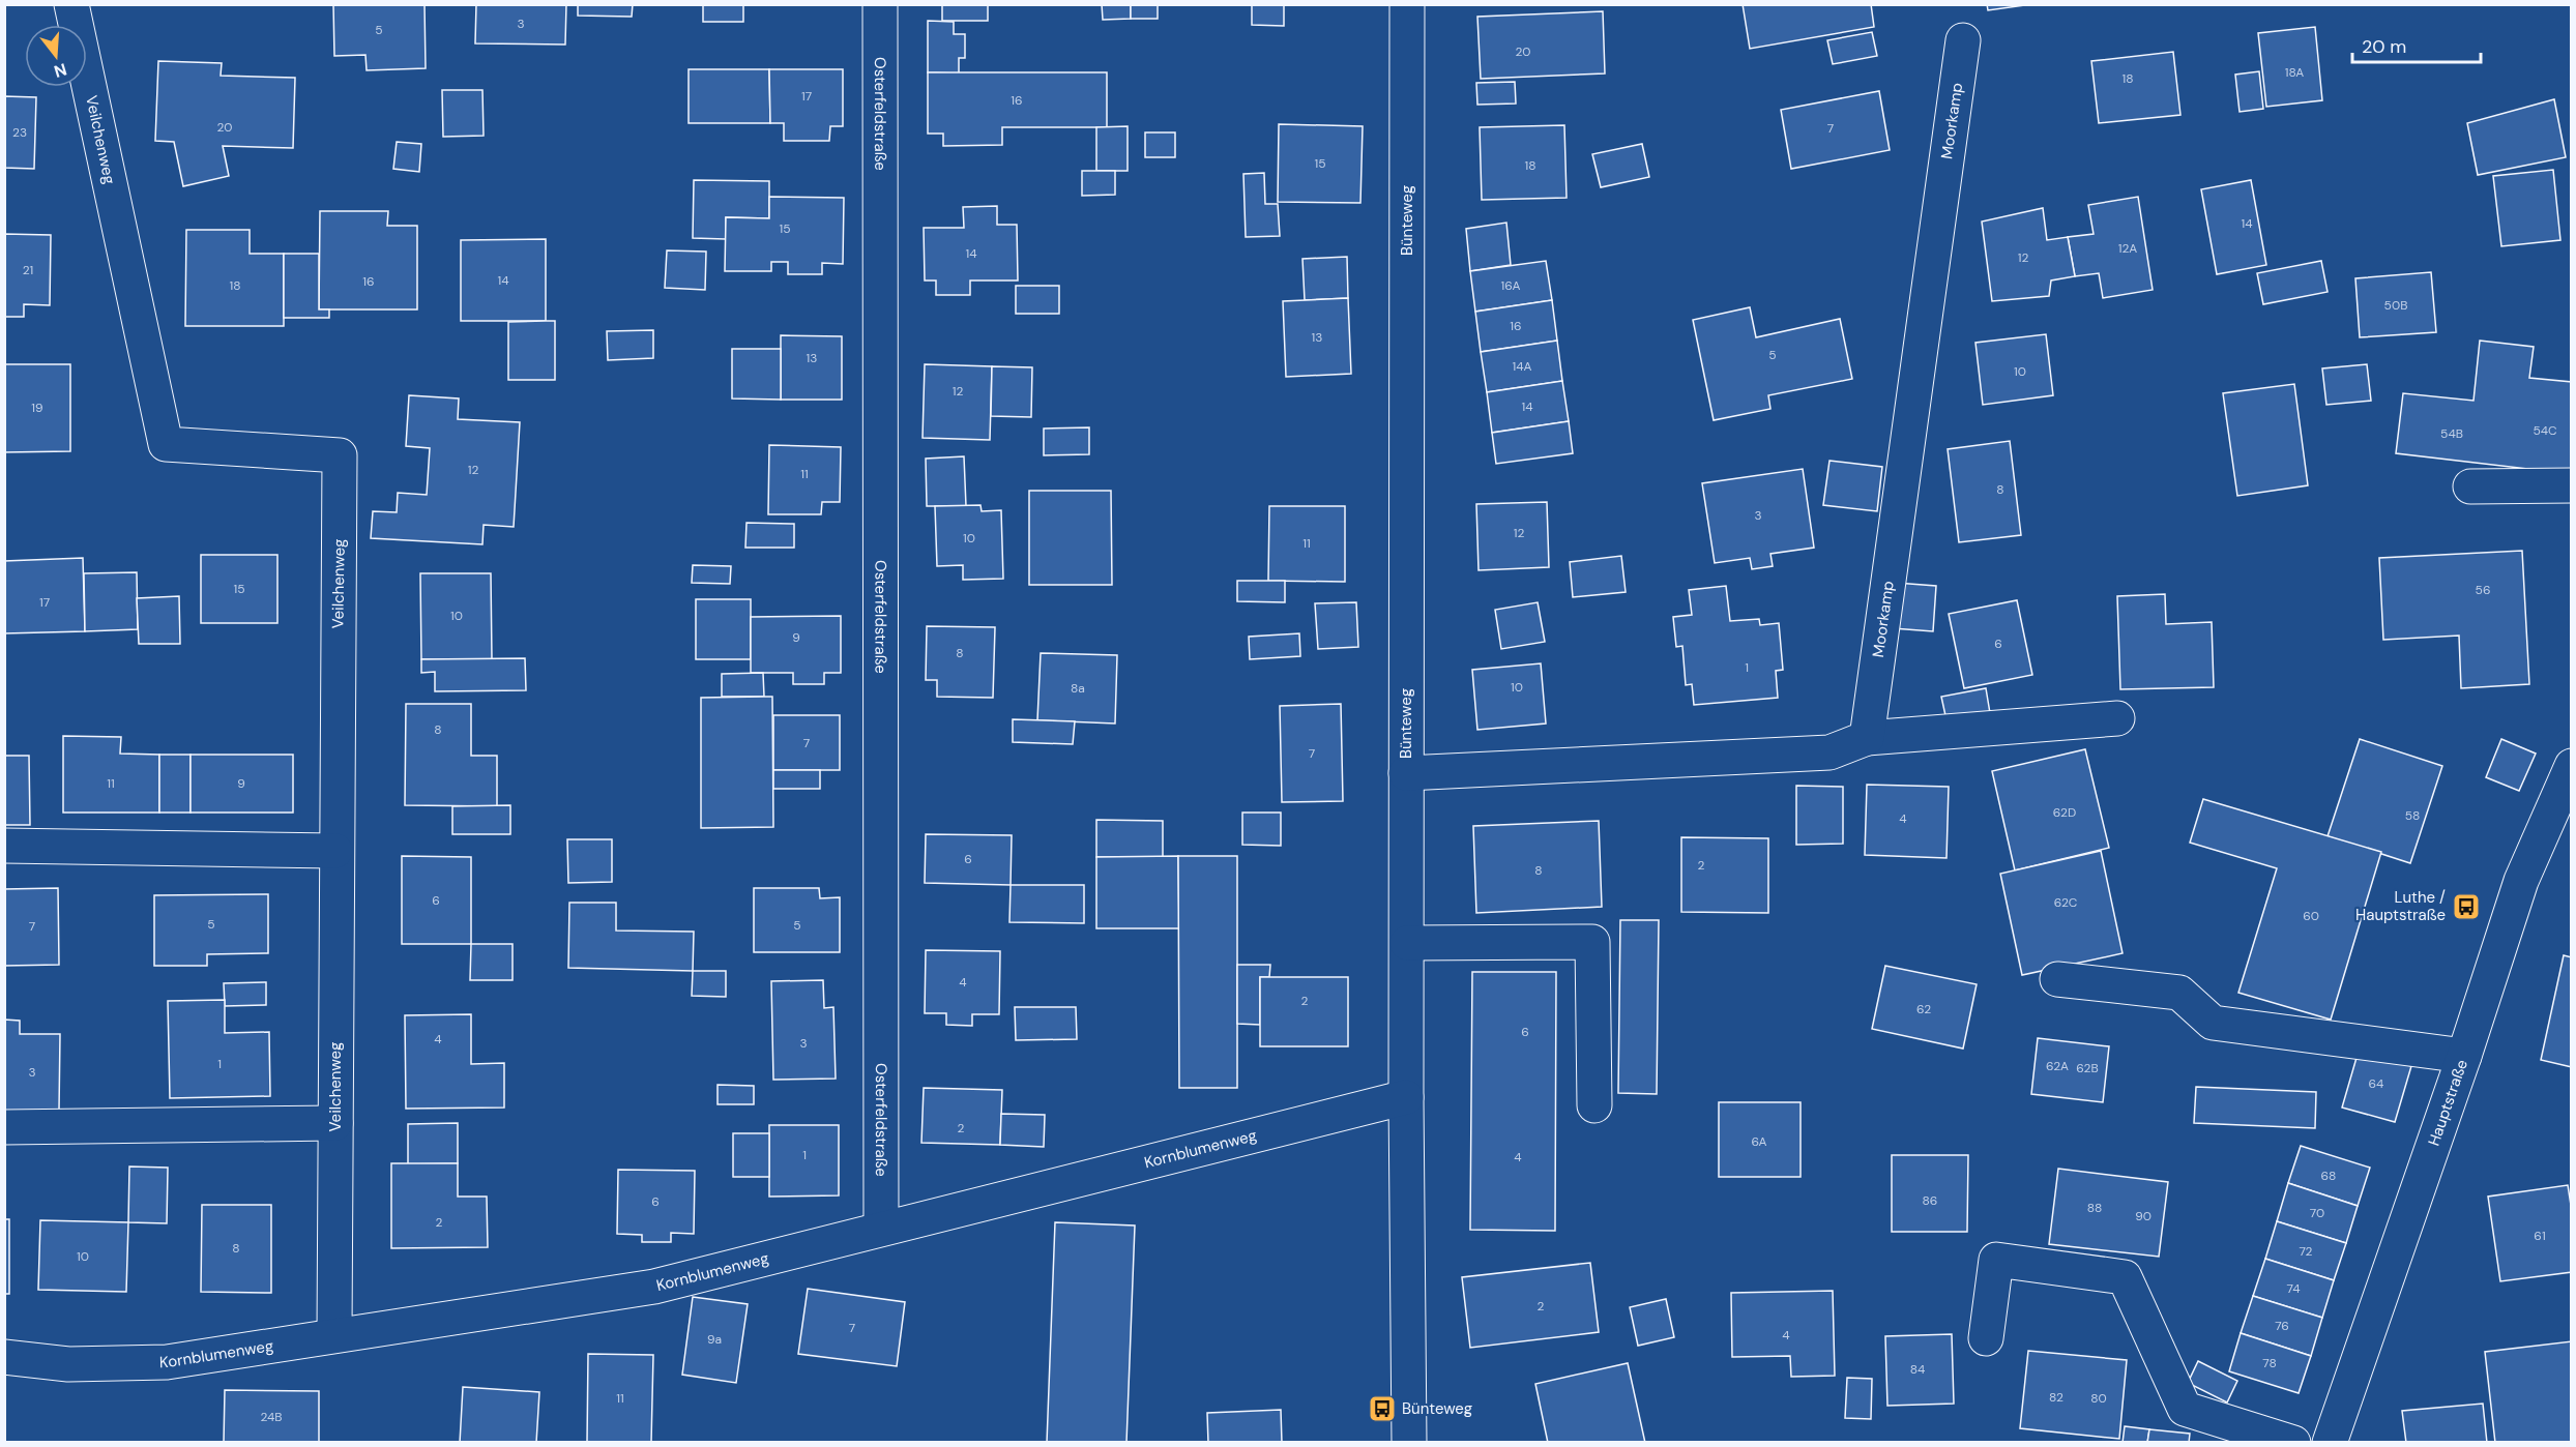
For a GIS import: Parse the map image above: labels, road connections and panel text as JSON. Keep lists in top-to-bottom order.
{
  "streets": {
    "street": [
      "Osterfeldstraße",
      "Moorkamp",
      "Veilchenweg",
      "Bünteweg",
      "Hauptstraße",
      "Kornblumenweg"
    ]
  },
  "crossings": [
    ["Osterfeldstraße", "Kornblumenweg"],
    ["Veilchenweg", "Kornblumenweg"],
    ["Bünteweg", "Kornblumenweg"]
  ],
  "places": {
    "bus stop": ["Luthe / Hauptstraße", "Bünteweg"]
  },
  "house_numbers": [
    "3",
    "5",
    "20",
    "18A",
    "18",
    "17",
    "16",
    "20",
    "7",
    "23",
    "15",
    "18",
    "14",
    "15",
    "12A",
    "14",
    "12",
    "21",
    "14",
    "16",
    "18",
    "16A",
    "50B",
    "16",
    "13",
    "5",
    "13",
    "14A",
    "10",
    "12",
    "14",
    "19",
    "54C",
    "54B",
    "12",
    "11",
    "8",
    "3",
    "12",
    "10",
    "11",
    "15",
    "56",
    "17",
    "10",
    "9",
    "6",
    "8",
    "1",
    "10",
    "8a",
    "8",
    "7",
    "7",
    "11",
    "9",
    "62D",
    "58",
    "4",
    "6",
    "2",
    "8",
    "6",
    "62C",
    "60",
    "5",
    "5",
    "7",
    "4",
    "2",
    "62",
    "6",
    "4",
    "3",
    "1",
    "62A",
    "62B",
    "3",
    "64",
    "2",
    "6A",
    "1",
    "4",
    "68",
    "86",
    "6",
    "88",
    "70",
    "90",
    "2",
    "61",
    "8",
    "72",
    "10",
    "74",
    "2",
    "76",
    "7",
    "4",
    "9a",
    "78",
    "84",
    "82",
    "11",
    "80",
    "24B"
  ],
  "scale_bar": "20 m",
  "north": "bottom"
}
